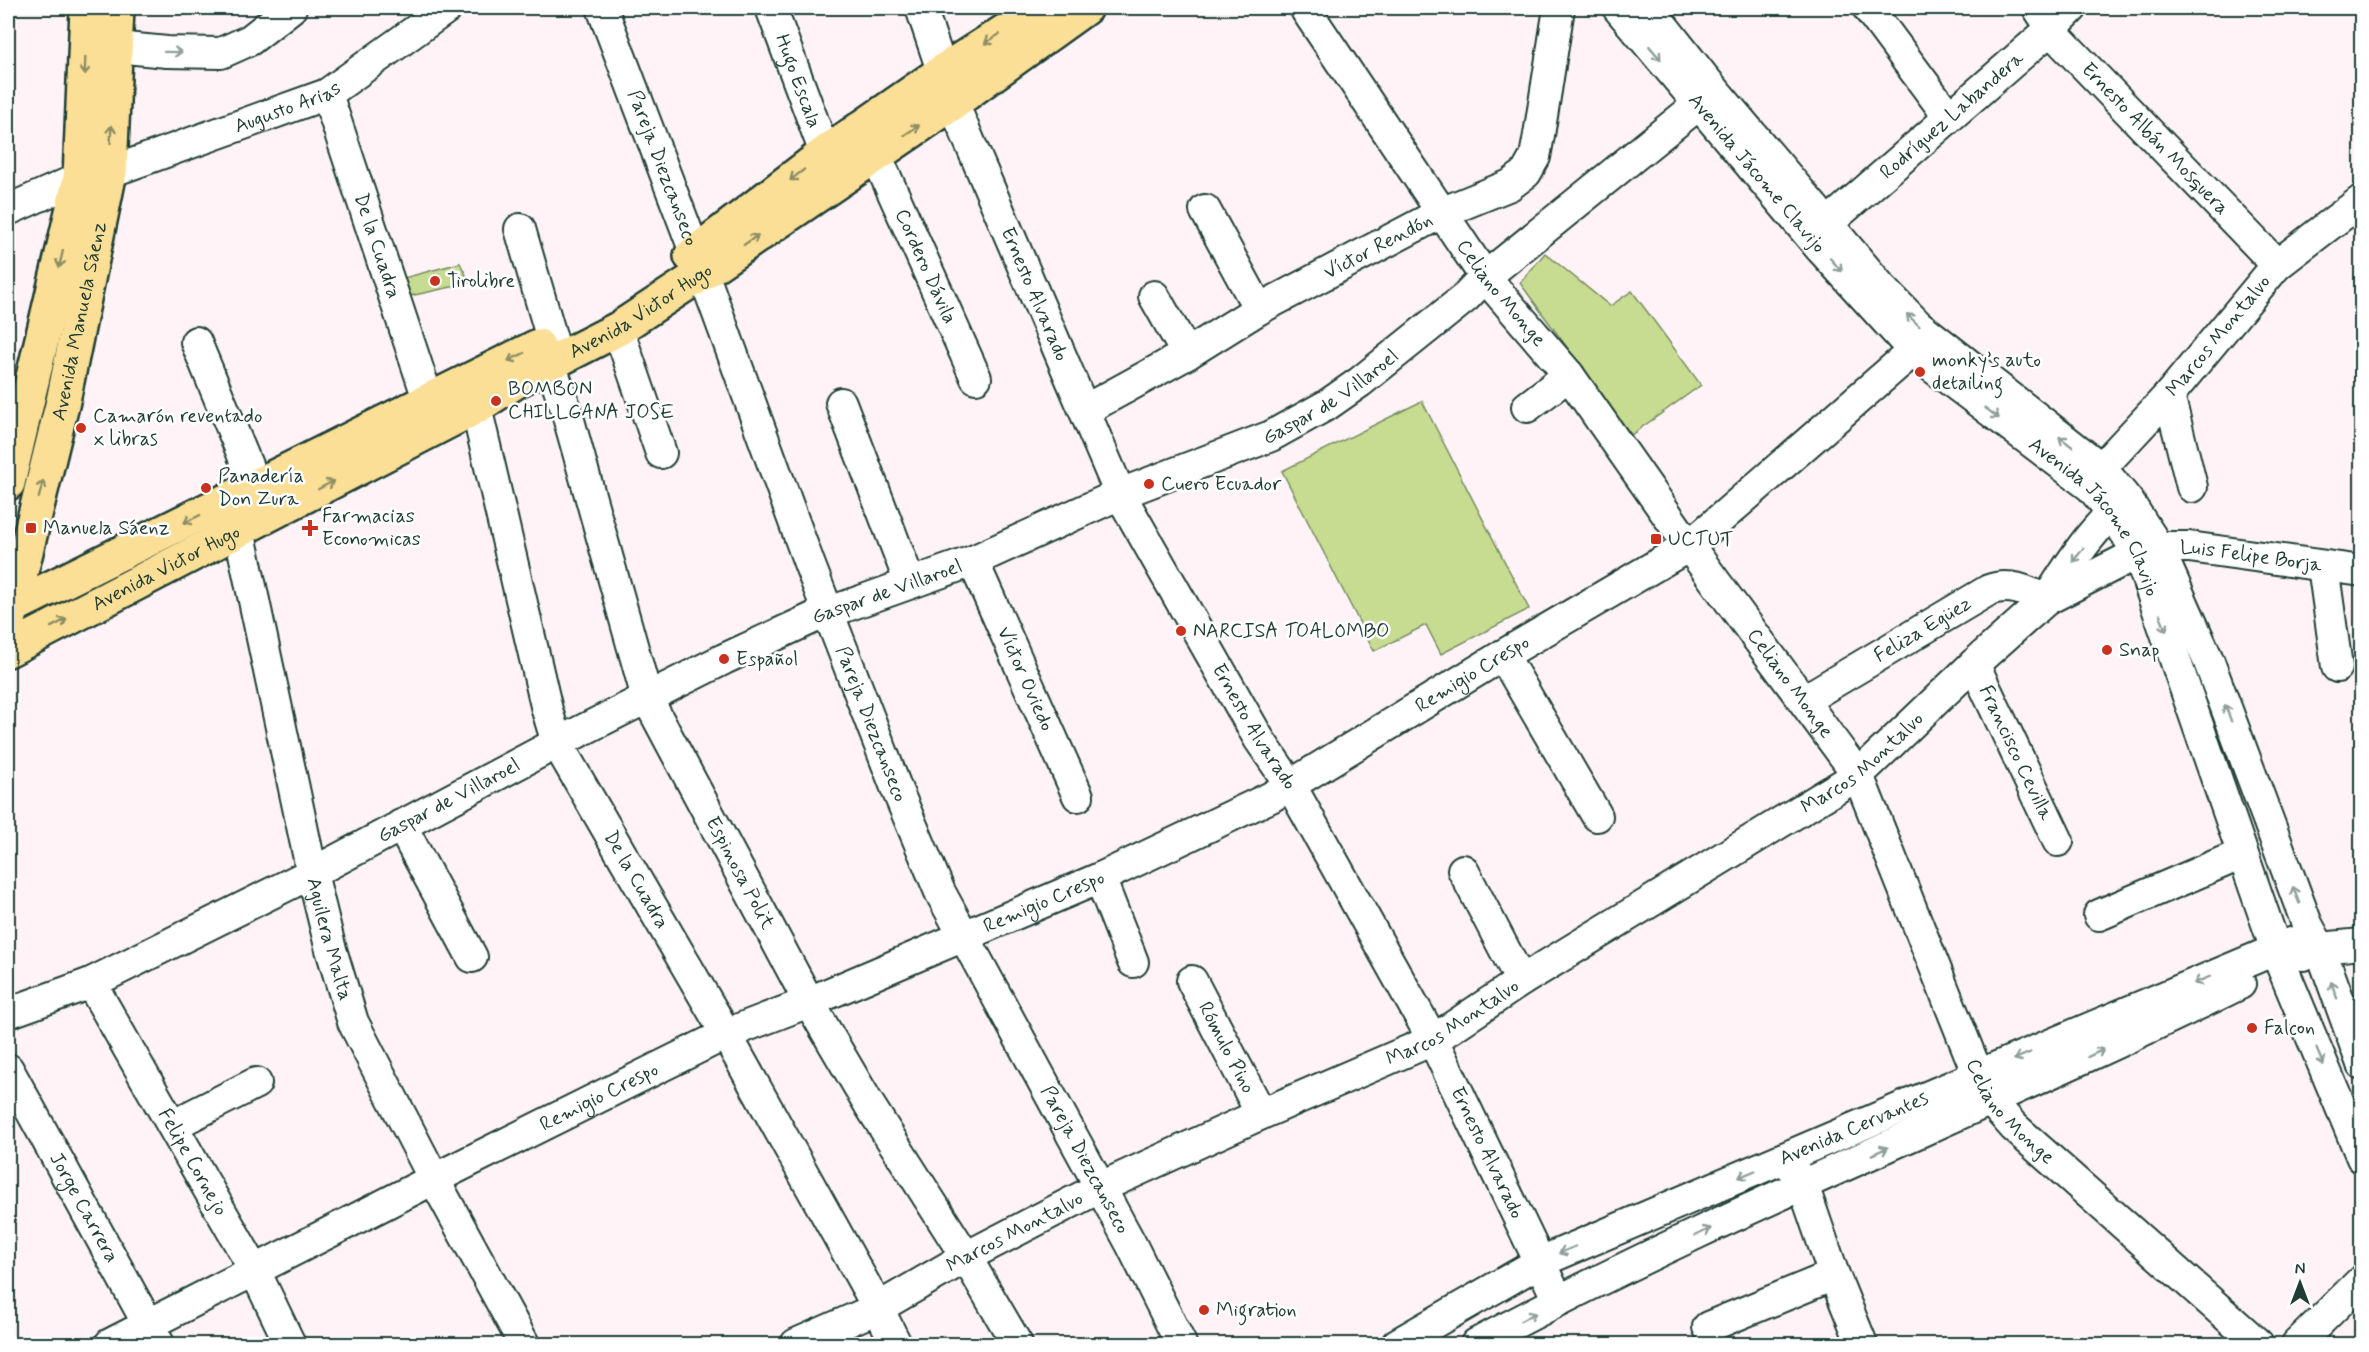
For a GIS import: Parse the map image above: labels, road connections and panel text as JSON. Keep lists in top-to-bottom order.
{
  "streets": {
    "main road": ["Avenida Victor Hugo", "Avenida Manuela Sáenz"],
    "street": [
      "Hugo Escala",
      "Augusto Arias",
      "Rodríguez Labandera",
      "Ernesto Albán Mosquera",
      "Pareja Diezcanseco",
      "Avenida Jácome Clavijo",
      "De la Cuadra",
      "Víctor Rendón",
      "Cordero Dávila",
      "Celiano Monge",
      "Ernesto Alvarado",
      "Marcos Montalvo",
      "Gaspar de Villaroel",
      "Luis Felipe Borja",
      "Feliza Egüez",
      "Remigio Crespo",
      "Víctor Oviedo",
      "Francisco Cevilla",
      "Espinosa Polit",
      "Aguilera Malta",
      "Rómulo Pino",
      "Avenida Cervantes",
      "Felipe Cornejo",
      "Jorge Carrera"
    ]
  },
  "crossings": [
    ["Hugo Escala", "Avenida Victor Hugo"],
    ["Augusto Arias", "De la Cuadra"],
    ["Augusto Arias", "Avenida Manuela Sáenz"],
    ["Rodríguez Labandera", "Ernesto Albán Mosquera"],
    ["Rodríguez Labandera", "Avenida Jácome Clavijo"],
    ["Ernesto Albán Mosquera", "Marcos Montalvo"],
    ["Pareja Diezcanseco", "Avenida Victor Hugo"],
    ["Pareja Diezcanseco", "Marcos Montalvo"],
    ["Pareja Diezcanseco", "Gaspar de Villaroel"],
    ["Pareja Diezcanseco", "Remigio Crespo"],
    ["Avenida Jácome Clavijo", "Marcos Montalvo"],
    ["Avenida Jácome Clavijo", "Gaspar de Villaroel"],
    ["Avenida Jácome Clavijo", "Luis Felipe Borja"],
    ["Avenida Jácome Clavijo", "Remigio Crespo"],
    ["Avenida Jácome Clavijo", "Avenida Cervantes"],
    ["De la Cuadra", "Avenida Victor Hugo"],
    ["De la Cuadra", "Marcos Montalvo"],
    ["De la Cuadra", "Gaspar de Villaroel"],
    ["De la Cuadra", "Remigio Crespo"],
    ["Víctor Rendón", "Celiano Monge"],
    ["Víctor Rendón", "Ernesto Alvarado"],
    ["Cordero Dávila", "Avenida Victor Hugo"],
    ["Celiano Monge", "Marcos Montalvo"],
    ["Celiano Monge", "Gaspar de Villaroel"],
    ["Celiano Monge", "Feliza Egüez"],
    ["Celiano Monge", "Remigio Crespo"],
    ["Celiano Monge", "Avenida Cervantes"],
    ["Ernesto Alvarado", "Avenida Victor Hugo"],
    ["Ernesto Alvarado", "Marcos Montalvo"],
    ["Ernesto Alvarado", "Gaspar de Villaroel"],
    ["Ernesto Alvarado", "Remigio Crespo"],
    ["Ernesto Alvarado", "Avenida Cervantes"],
    ["Avenida Victor Hugo", "Avenida Manuela Sáenz"],
    ["Avenida Victor Hugo", "Espinosa Polit"],
    ["Avenida Victor Hugo", "Aguilera Malta"],
    ["Marcos Montalvo", "Luis Felipe Borja"],
    ["Marcos Montalvo", "Feliza Egüez"],
    ["Marcos Montalvo", "Francisco Cevilla"],
    ["Marcos Montalvo", "Espinosa Polit"],
    ["Marcos Montalvo", "Rómulo Pino"],
    ["Gaspar de Villaroel", "Víctor Oviedo"],
    ["Gaspar de Villaroel", "Espinosa Polit"],
    ["Gaspar de Villaroel", "Aguilera Malta"],
    ["Gaspar de Villaroel", "Felipe Cornejo"],
    ["Remigio Crespo", "Espinosa Polit"],
    ["Remigio Crespo", "Aguilera Malta"],
    ["Remigio Crespo", "Felipe Cornejo"],
    ["Remigio Crespo", "Jorge Carrera"]
  ],
  "places": {
    "other": [
      "Tirolibre",
      "monky’s auto detailing",
      "BOMBON CHILLGANA JOSE",
      "Camarón reventado x libras",
      "Cuero Ecuador",
      "Panadería Don Zura",
      "NARCISA TOALOMBO",
      "Snap",
      "Español",
      "Falcon",
      "Migration"
    ],
    "transit": ["Manuela Sáenz", "UCTUT"],
    "health": ["Farmacias Economicas"]
  },
  "north": "top"
}
